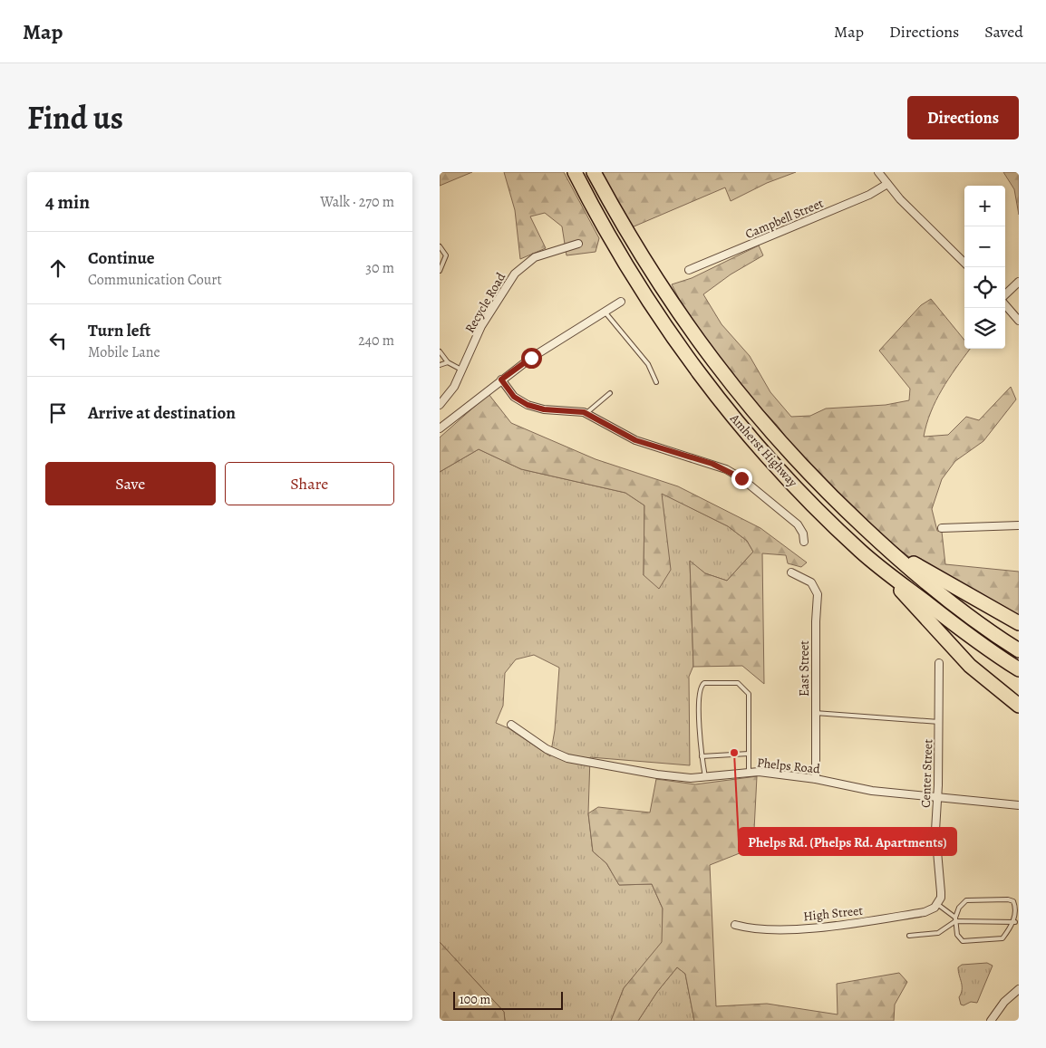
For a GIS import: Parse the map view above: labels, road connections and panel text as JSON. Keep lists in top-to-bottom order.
{
  "streets": {
    "highway": ["Amherst Highway"],
    "street": [
      "Campbell Street",
      "Recycle Road",
      "East Street",
      "Phelps Road",
      "Center Street",
      "High Street"
    ]
  },
  "crossings": [
    ["East Street", "Phelps Road"],
    ["Phelps Road", "Center Street"],
    ["Center Street", "High Street"]
  ],
  "places": ["Phelps Rd. (Phelps Rd. Apartments)"],
  "scale_bar": "100 m",
  "page": {
    "header": "Map",
    "nav": ["Map", "Directions", "Saved"],
    "title": "Find us",
    "buttons": [
      "Directions",
      ["Save", "Share"]
    ],
    "heading": ["4 min", "Walk · 270 m"],
    "map_buttons": ["+", "−"],
    "list": [
      ["Continue", "Communication Court", "30 m"],
      ["Turn left", "Mobile Lane", "240 m"],
      "Arrive at destination"
    ],
    "scale": "100 m"
  }
}
